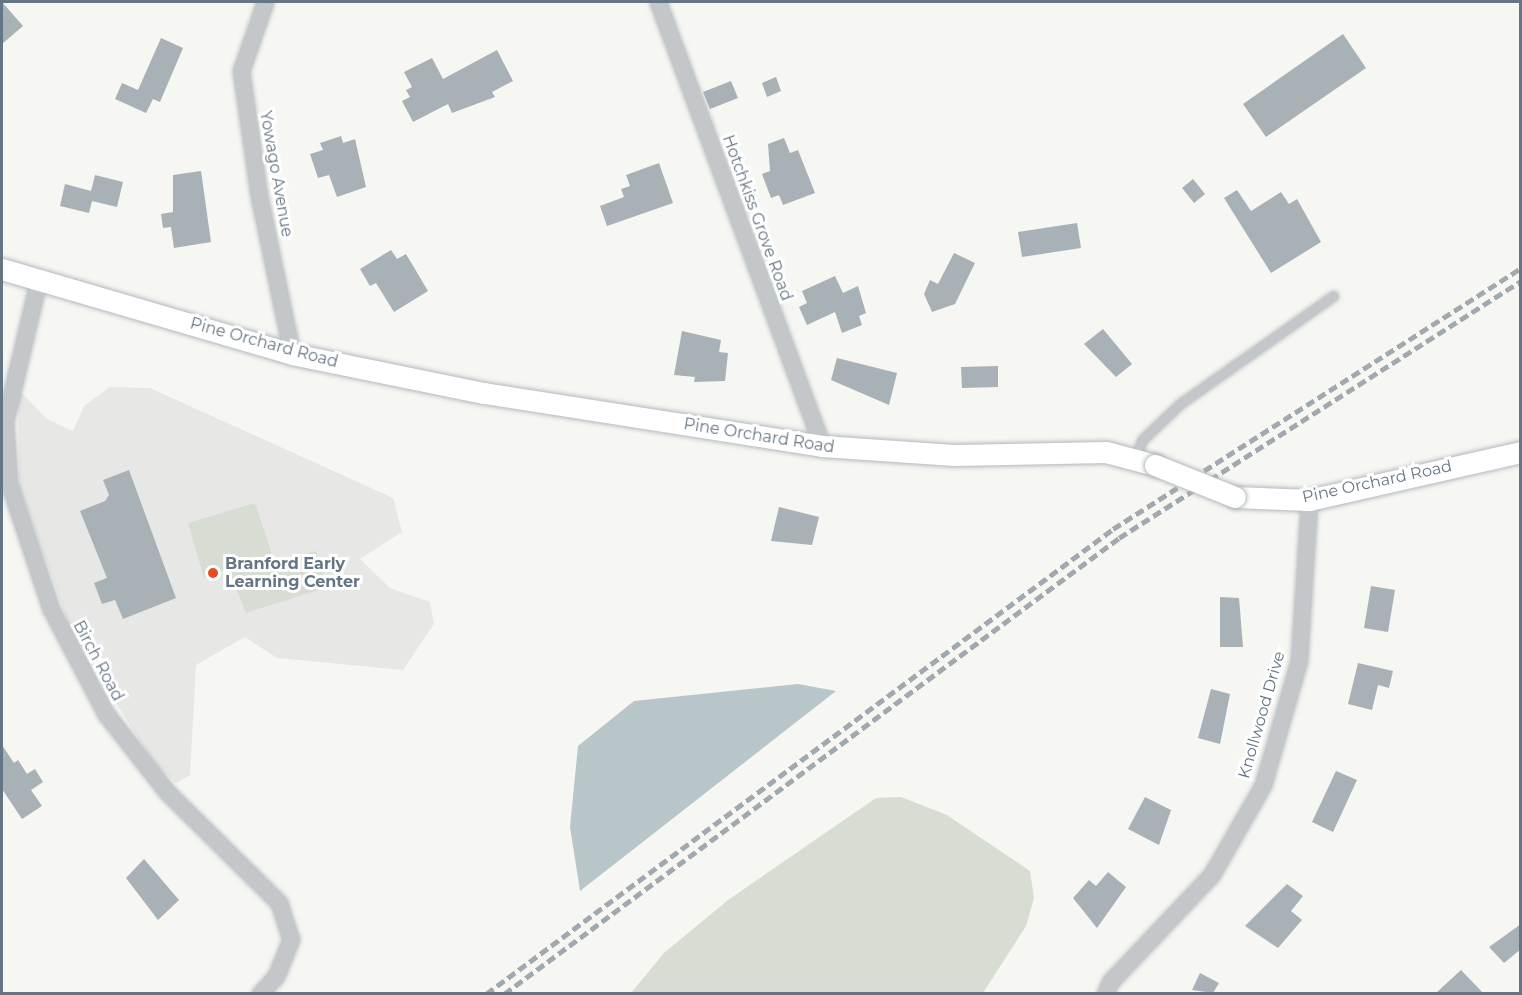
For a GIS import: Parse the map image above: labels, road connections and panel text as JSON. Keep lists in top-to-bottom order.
{
  "streets": {
    "street": [
      "Yowago Avenue",
      "Hotchkiss Grove Road",
      "Pine Orchard Road",
      "Birch Road",
      "Knollwood Drive"
    ]
  },
  "crossings": [
    ["Yowago Avenue", "Pine Orchard Road"],
    ["Hotchkiss Grove Road", "Pine Orchard Road"],
    ["Pine Orchard Road", "Birch Road"],
    ["Pine Orchard Road", "Knollwood Drive"]
  ],
  "places": ["Branford Early Learning Center"]
}
